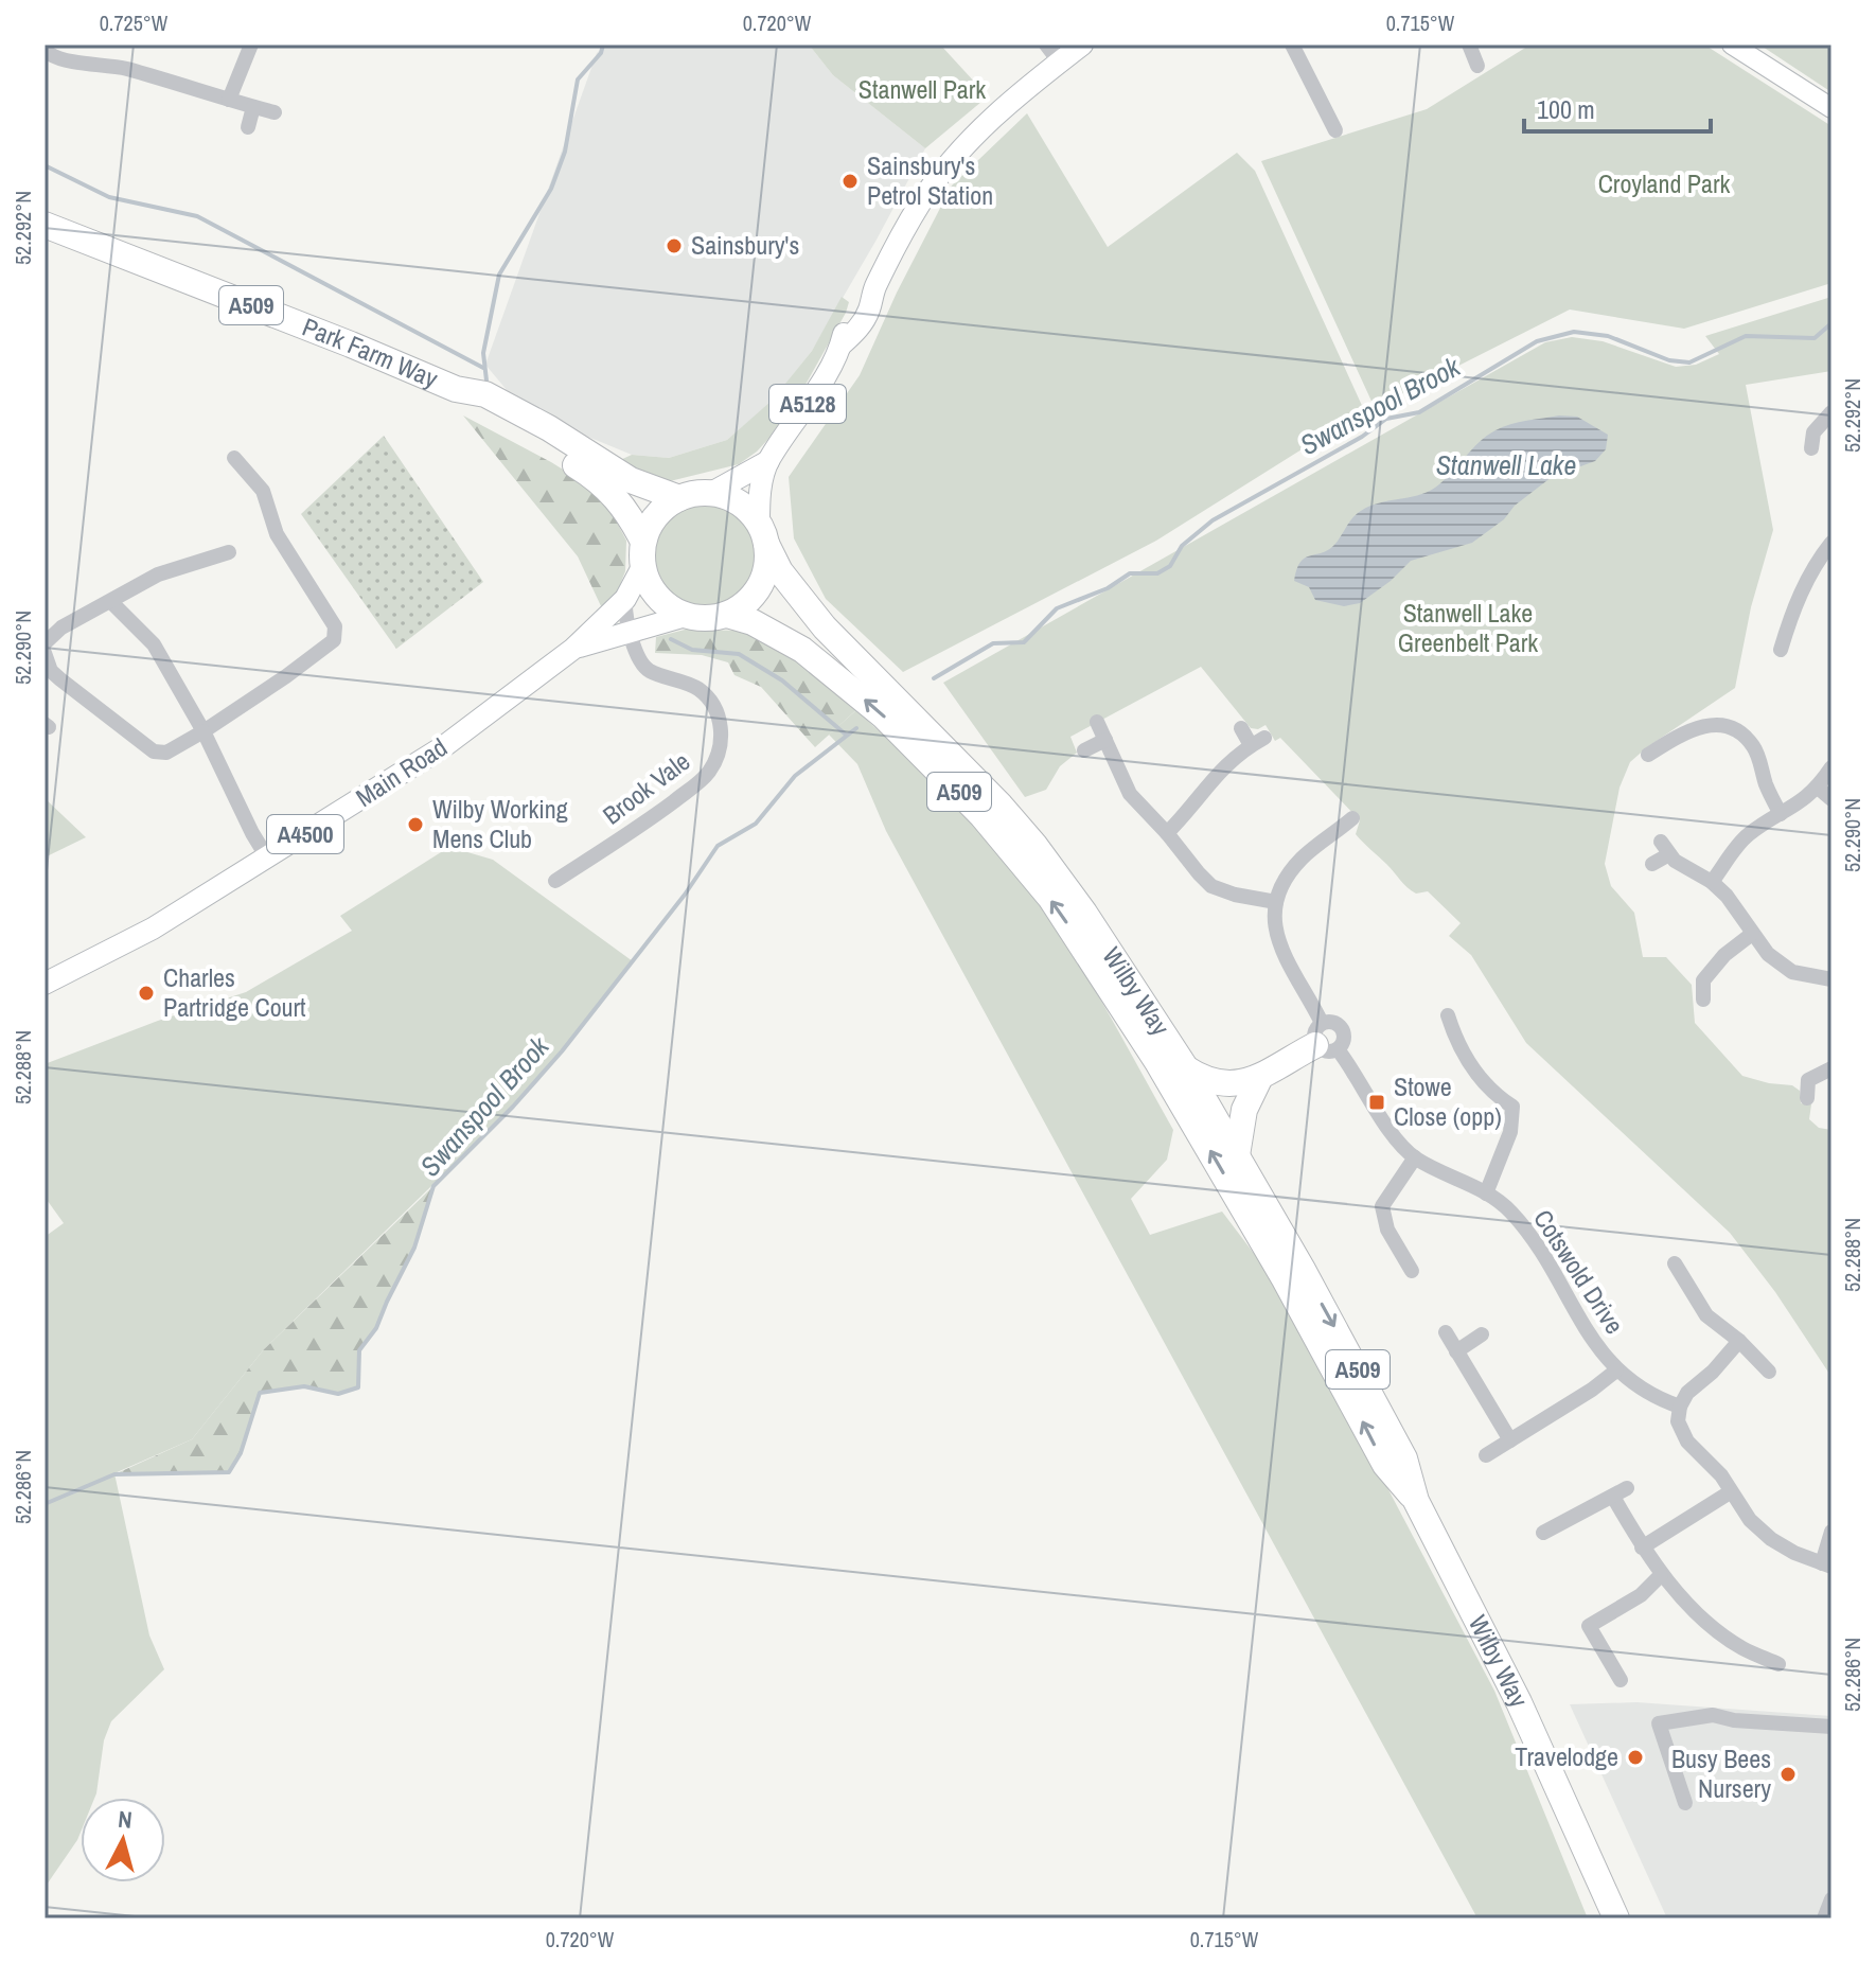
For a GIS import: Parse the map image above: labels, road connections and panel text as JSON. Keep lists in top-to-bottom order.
{
  "streets": {
    "highway": ["A509", "Park Farm Way", "Wilby Way"],
    "main road": ["A5128", "Main Road", "A4500"],
    "street": ["Brook Vale", "Cotswold Drive"]
  },
  "crossings": [
    ["Park Farm Way", "A5128"],
    ["Park Farm Way", "Main Road"],
    ["Park Farm Way", "Wilby Way"],
    ["A5128", "Main Road"],
    ["A5128", "Wilby Way"],
    ["Main Road", "Brook Vale"],
    ["Main Road", "Wilby Way"]
  ],
  "water": ["Swanspool Brook", "Stanwell Lake"],
  "parks": ["Stanwell Park", "Croyland Park", "Stanwell Lake Greenbelt Park"],
  "places": {
    "other": [
      "Sainsbury's Petrol Station",
      "Sainsbury's",
      "Wilby Working Mens Club",
      "Charles Partridge Court",
      "Travelodge",
      "Busy Bees Nursery"
    ],
    "transit": ["Stowe Close (opp)"]
  },
  "scale_bar": "100 m",
  "north": "top",
  "coordinates": [
    "0.725°W",
    "0.720°W",
    "0.715°W",
    "52.292°N",
    "52.290°N",
    "52.288°N",
    "52.286°N"
  ]
}
